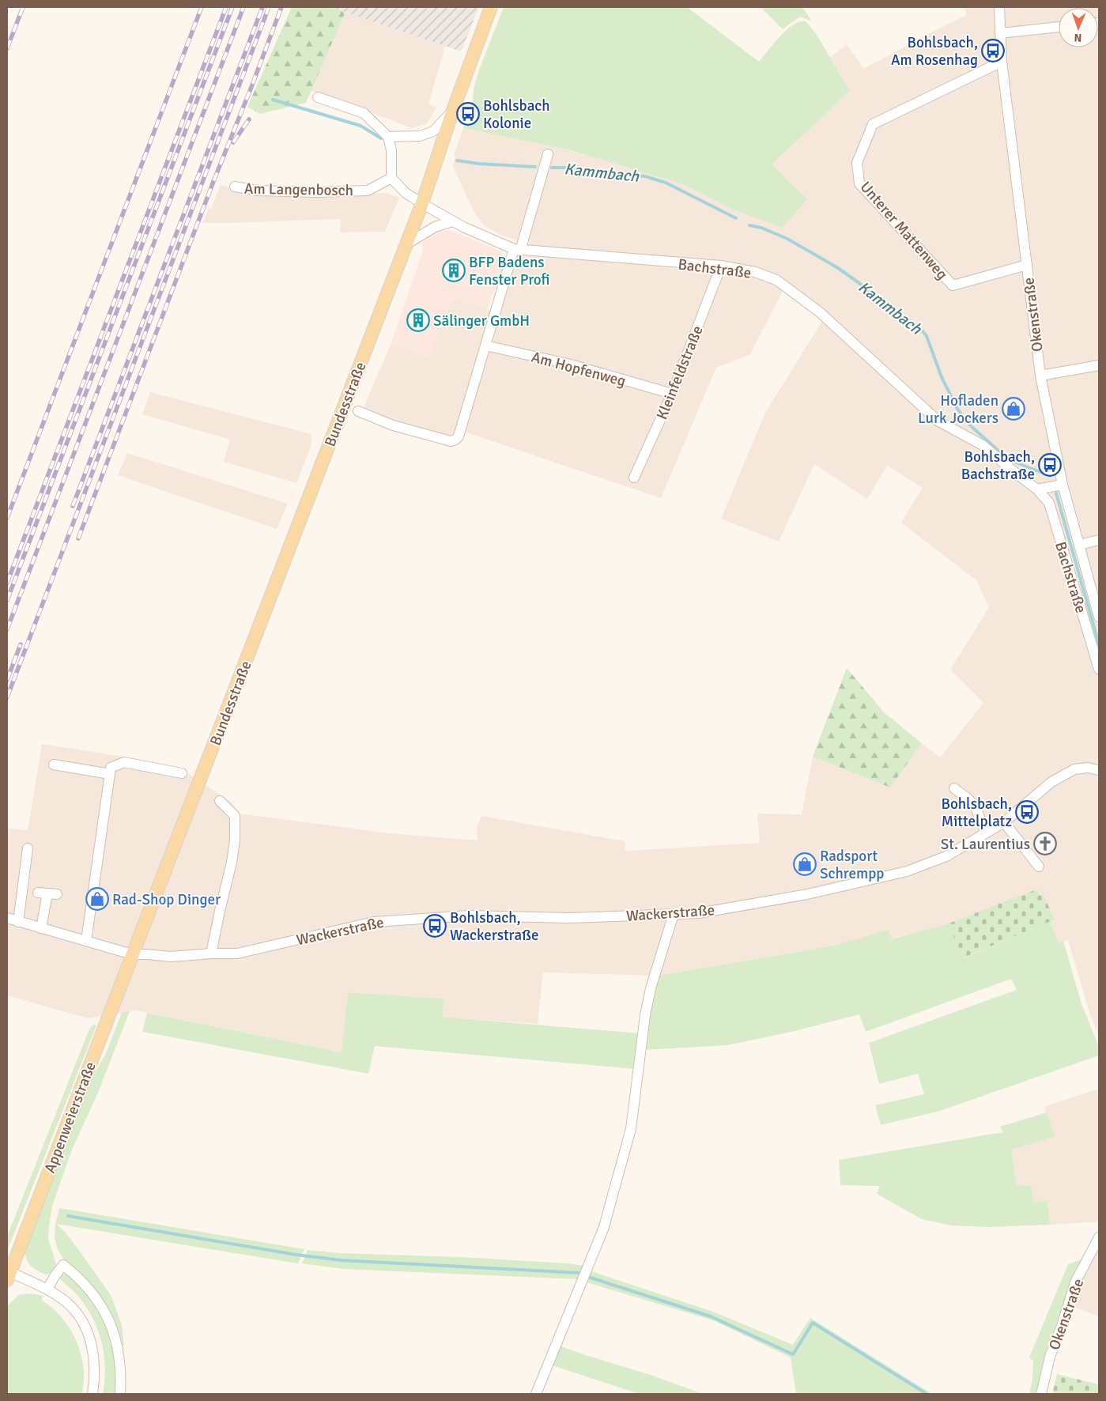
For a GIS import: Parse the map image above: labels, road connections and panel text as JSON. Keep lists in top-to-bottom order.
{
  "streets": {
    "main road": ["Bundesstraße", "Appenweierstraße"],
    "street": [
      "Am Langenbosch",
      "Unterer Mattenweg",
      "Bachstraße",
      "Okenstraße",
      "Am Hopfenweg",
      "Kleinfeldstraße",
      "Wackerstraße"
    ]
  },
  "crossings": [
    ["Unterer Mattenweg", "Okenstraße"],
    ["Bachstraße", "Kleinfeldstraße"],
    ["Bachstraße", "Bundesstraße"],
    ["Am Hopfenweg", "Kleinfeldstraße"],
    ["Bundesstraße", "Wackerstraße"],
    ["Bundesstraße", "Appenweierstraße"],
    ["Wackerstraße", "Appenweierstraße"]
  ],
  "water": ["Kammbach"],
  "places": {
    "bus stop": [
      "Bohlsbach, Am Rosenhag",
      "Bohlsbach Kolonie",
      "Bohlsbach, Bachstraße",
      "Bohlsbach, Mittelplatz",
      "Bohlsbach, Wackerstraße"
    ],
    "building": ["BFP Badens Fenster Profi", "Sälinger GmbH"],
    "shop": ["Hofladen Lurk Jockers", "Radsport Schrempp", "Rad-Shop Dinger"],
    "church": ["St. Laurentius"]
  },
  "north": "bottom"
}
